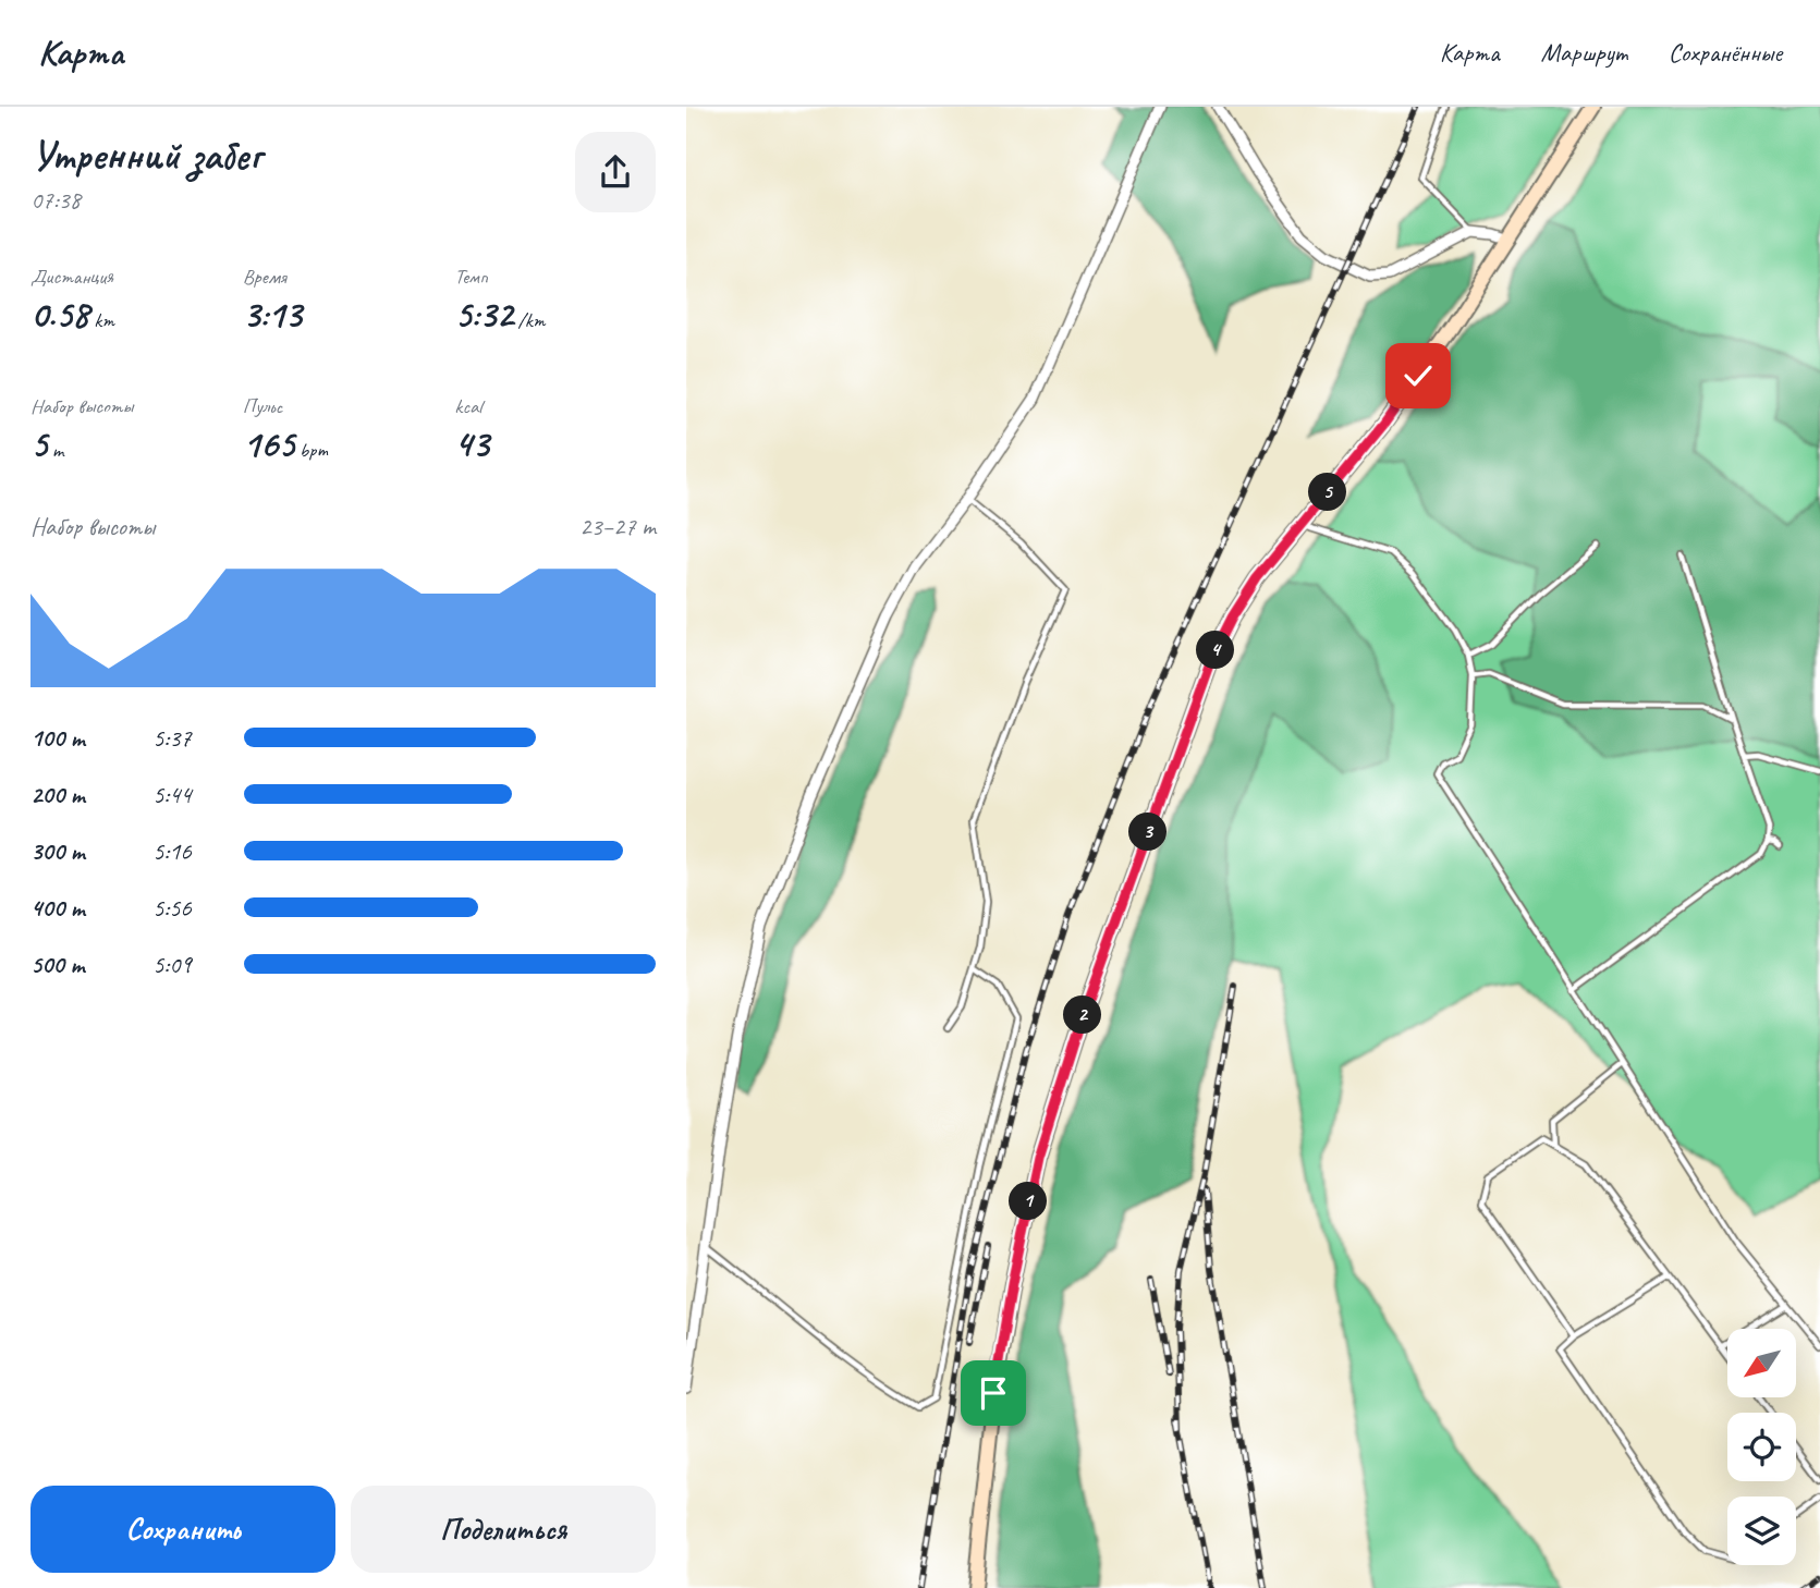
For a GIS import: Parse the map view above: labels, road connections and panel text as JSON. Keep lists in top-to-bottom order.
{
  "north": "bottom left",
  "page": {
    "header": "Карта",
    "nav": ["Карта", "Маршрут", "Сохранённые"],
    "heading": ["Утренний забег", "07:38"],
    "stats": [
      ["Дистанция", "0.58 km"],
      ["Время", "3:13"],
      ["Темп", "5:32 /km"],
      ["Набор высоты", "5 m"],
      ["Пульс", "165 bpm"],
      ["kcal", "43"]
    ],
    "pins": [
      "5",
      "4",
      "3",
      "2",
      "1"
    ],
    "chart": ["Набор высоты", "23–27 m"],
    "list": [
      {
        "name": "100 m",
        "note": "5:37"
      },
      {
        "name": "200 m",
        "note": "5:44"
      },
      {
        "name": "300 m",
        "note": "5:16"
      },
      {
        "name": "400 m",
        "note": "5:56"
      },
      {
        "name": "500 m",
        "note": "5:09"
      }
    ],
    "buttons": ["Сохранить", "Поделиться"]
  }
}
